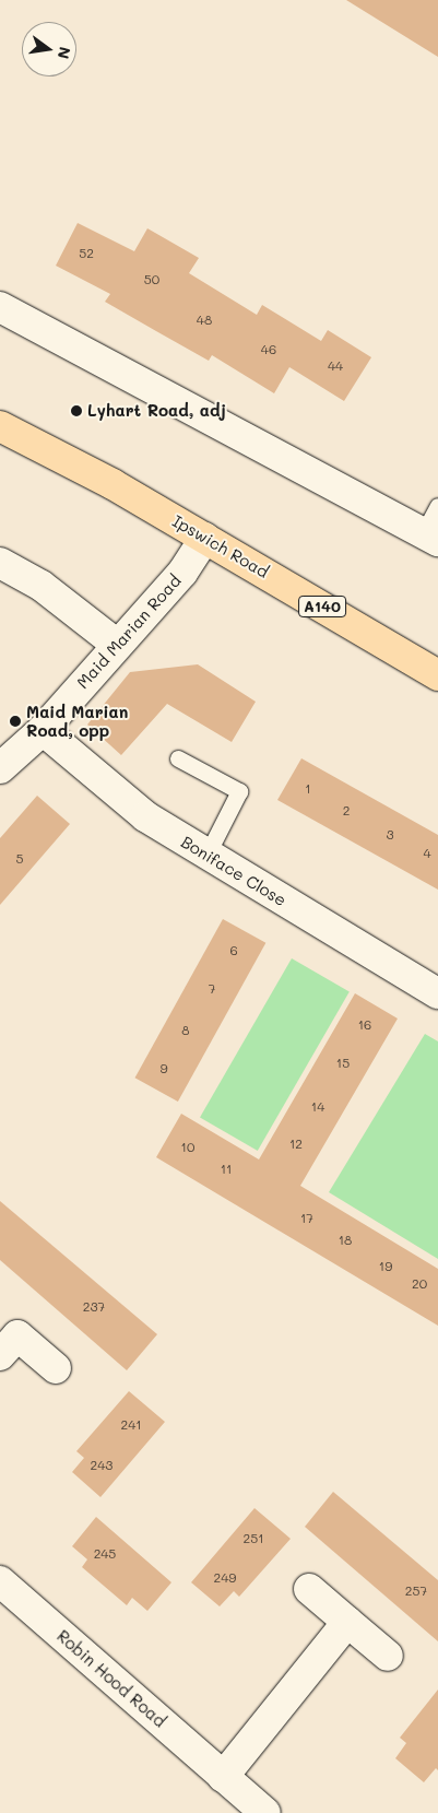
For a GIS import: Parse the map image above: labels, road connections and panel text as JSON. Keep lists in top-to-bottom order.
{
  "streets": {
    "highway": ["Ipswich Road", "A140"],
    "street": ["Maid Marian Road", "Boniface Close", "Robin Hood Road"]
  },
  "crossings": [
    ["Ipswich Road", "Maid Marian Road"],
    ["Maid Marian Road", "Boniface Close"]
  ],
  "places": ["Lyhart Road, adj", "Maid Marian Road, opp"],
  "house_numbers": [
    "52",
    "50",
    "48",
    "46",
    "44",
    "1",
    "2",
    "3",
    "4",
    "5",
    "6",
    "7",
    "16",
    "8",
    "15",
    "9",
    "14",
    "12",
    "10",
    "11",
    "17",
    "18",
    "19",
    "20",
    "237",
    "241",
    "243",
    "251",
    "245",
    "249",
    "257"
  ],
  "north": "right"
}
